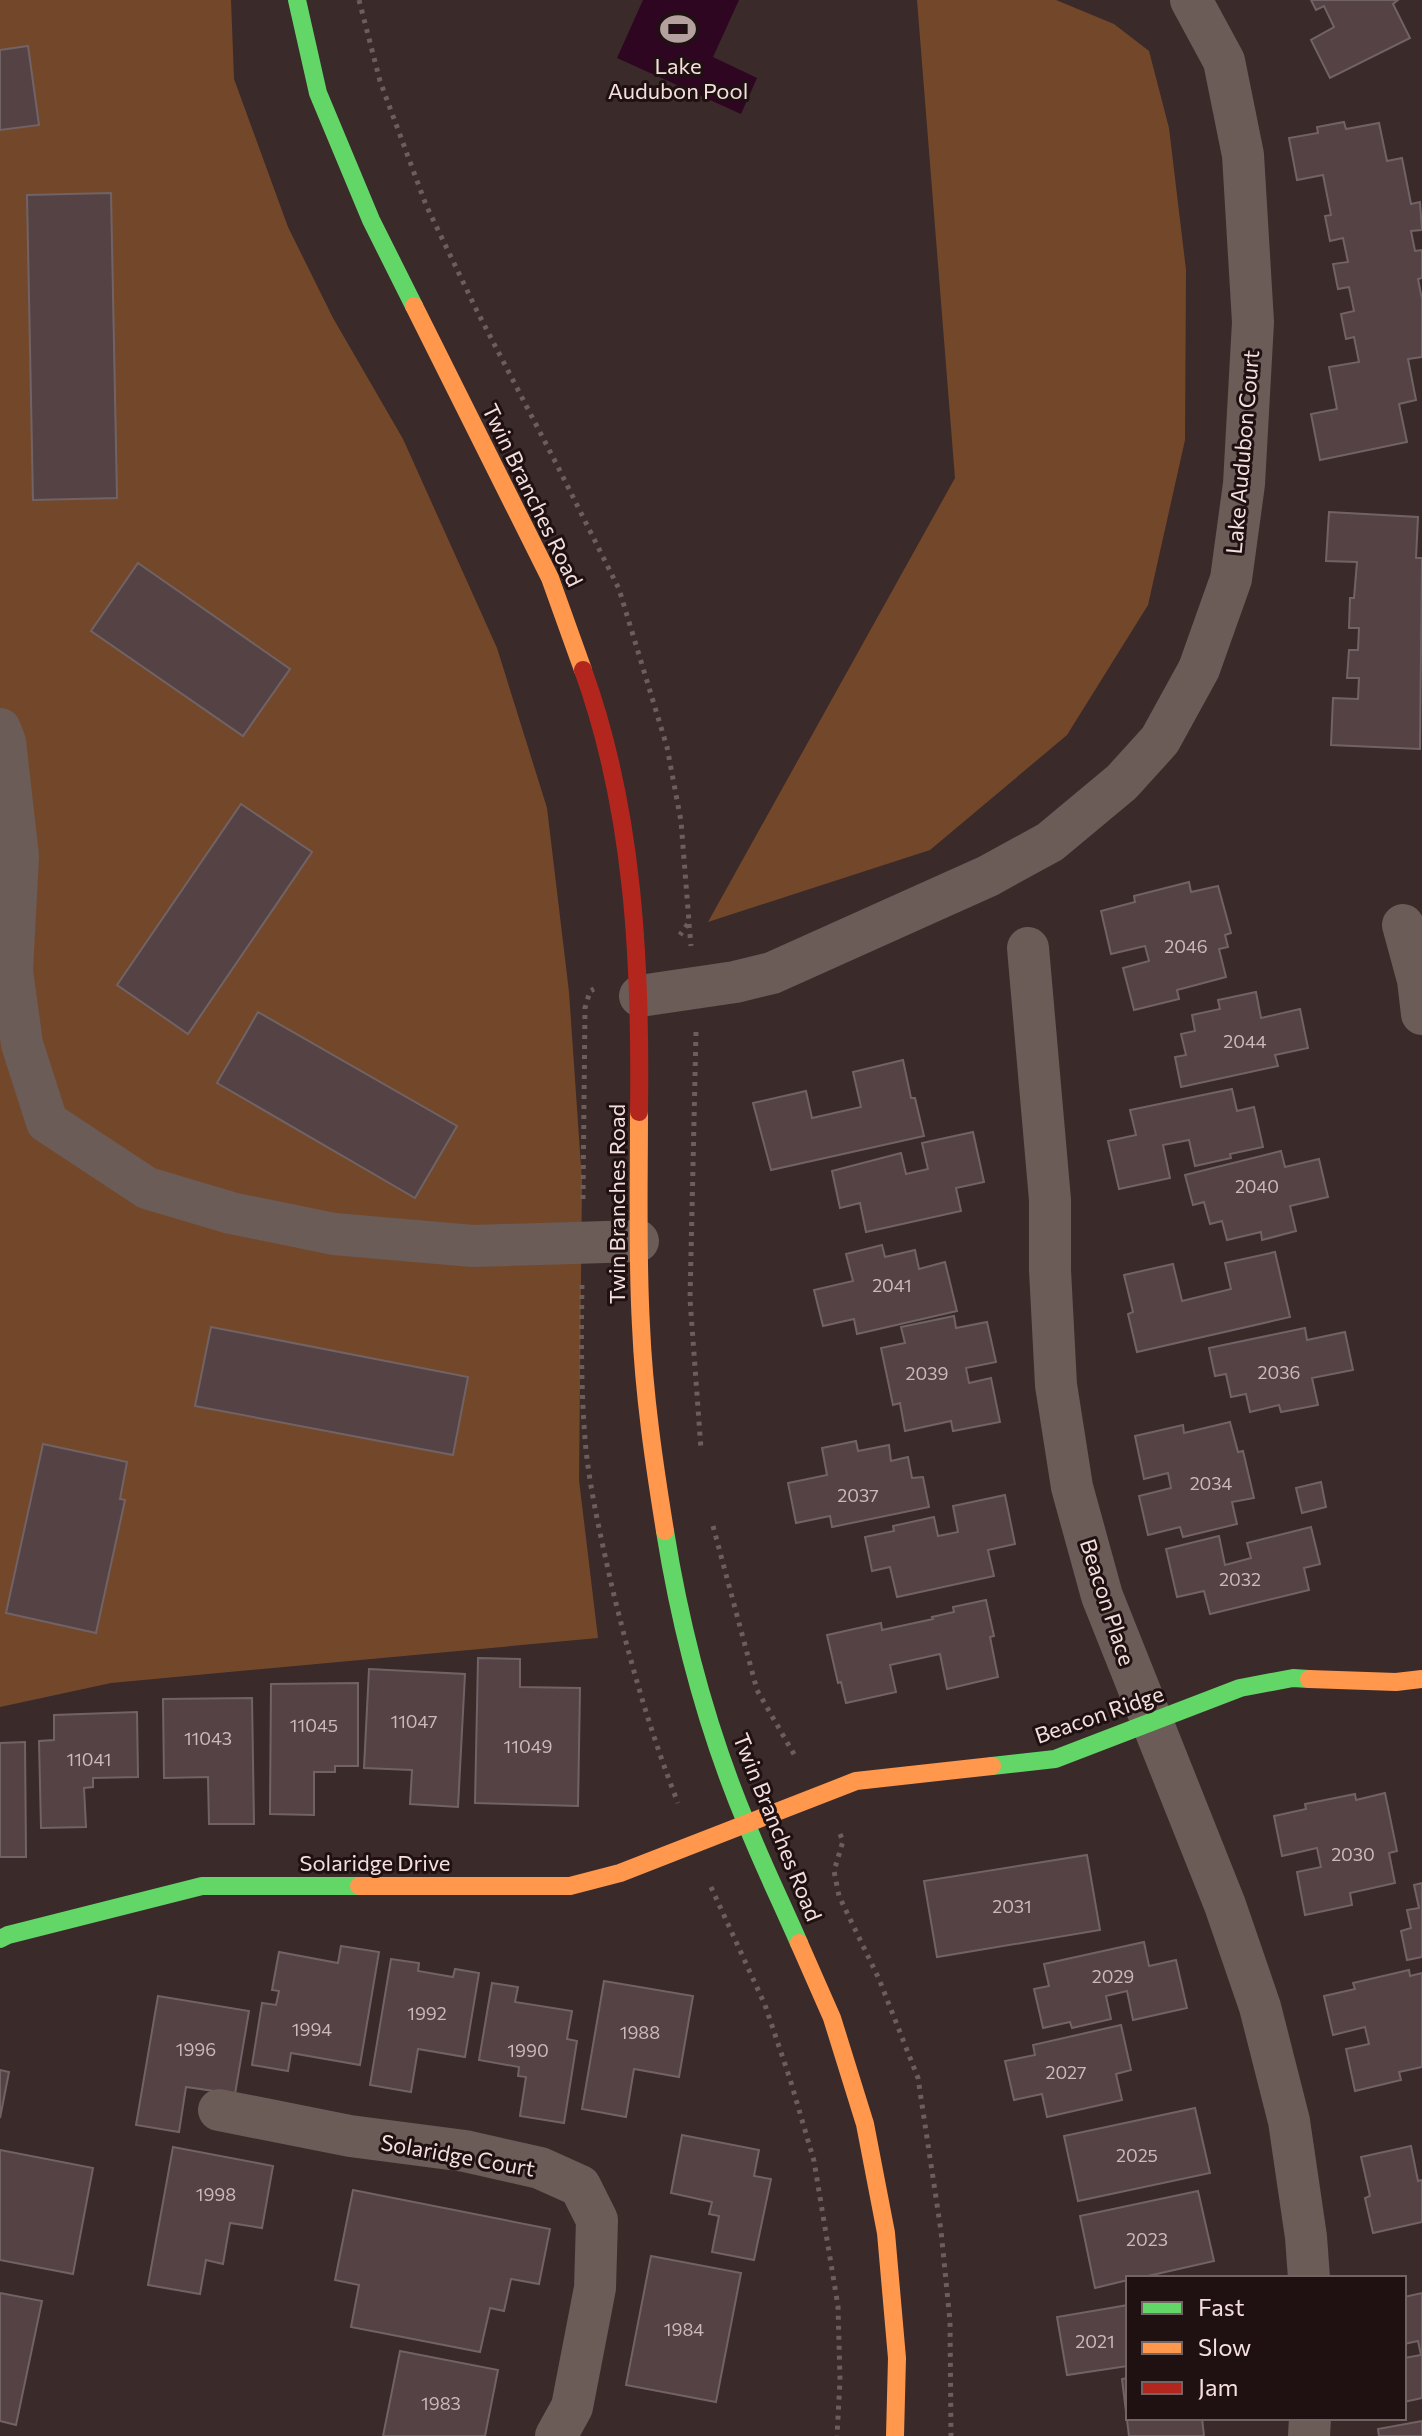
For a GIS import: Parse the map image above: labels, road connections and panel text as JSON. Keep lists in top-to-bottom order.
{
  "streets": {
    "main road": ["Twin Branches Road", "Beacon Ridge", "Solaridge Drive"],
    "street": ["Lake Audubon Court", "Beacon Place", "Solaridge Court"]
  },
  "crossings": [
    ["Lake Audubon Court", "Twin Branches Road"],
    ["Twin Branches Road", "Beacon Ridge"],
    ["Twin Branches Road", "Solaridge Drive"],
    ["Beacon Place", "Beacon Ridge"],
    ["Beacon Ridge", "Solaridge Drive"]
  ],
  "places": {
    "sports": ["Lake Audubon Pool"]
  },
  "house_numbers": [
    "2046",
    "2044",
    "2040",
    "2041",
    "2036",
    "2039",
    "2034",
    "2037",
    "2032",
    "11047",
    "11045",
    "11043",
    "11049",
    "11041",
    "2030",
    "2031",
    "2029",
    "1992",
    "1994",
    "1988",
    "1996",
    "1990",
    "2027",
    "2025",
    "1998",
    "2023",
    "1984",
    "2021",
    "1983"
  ],
  "legend": ["Fast", "Slow", "Jam"]
}
